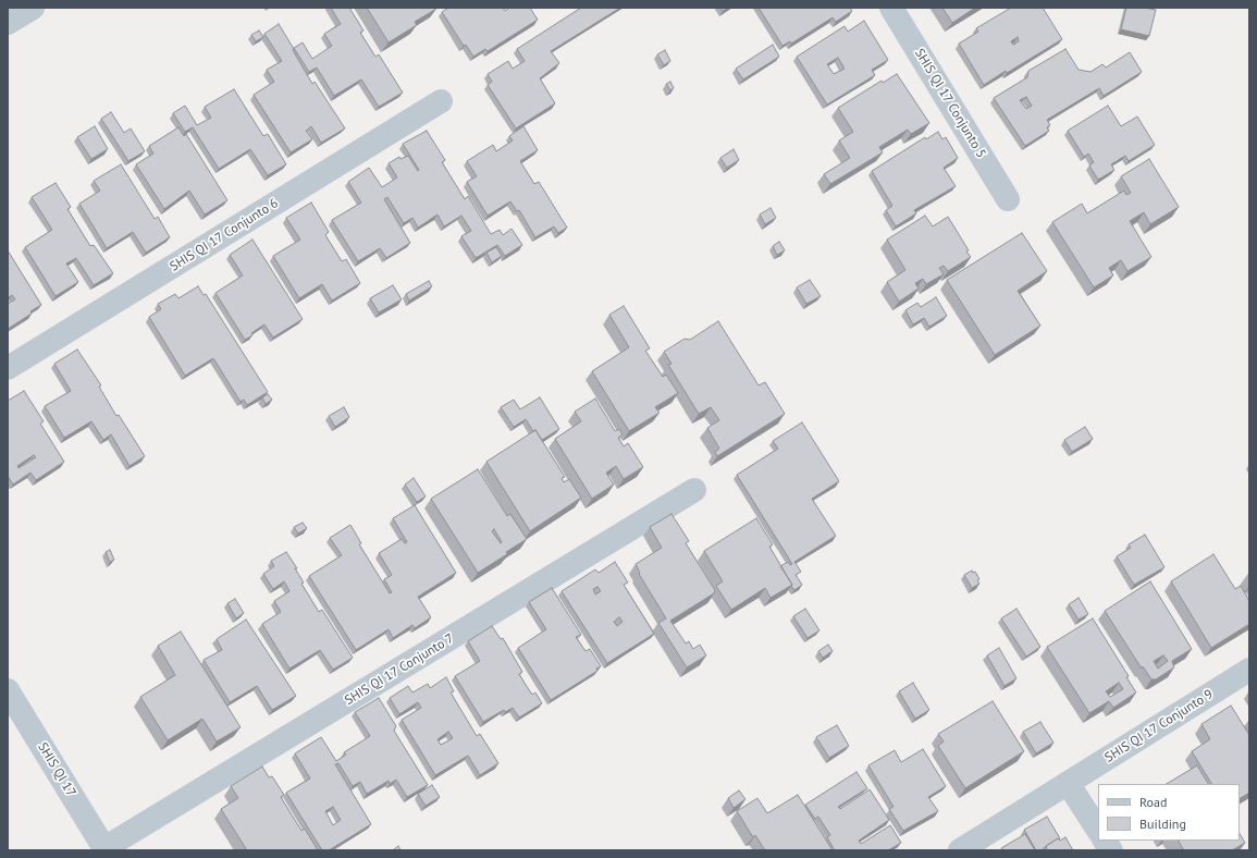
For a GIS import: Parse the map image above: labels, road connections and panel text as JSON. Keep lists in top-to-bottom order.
{
  "streets": {
    "street": [
      "SHIS QI 17 Conjunto 5",
      "SHIS QI 17 Conjunto 6",
      "SHIS QI 17 Conjunto 7",
      "SHIS QI 17 Conjunto 9",
      "SHIS QI 17"
    ]
  },
  "crossings": [
    ["SHIS QI 17 Conjunto 7", "SHIS QI 17"]
  ],
  "legend": ["Road", "Building"]
}
